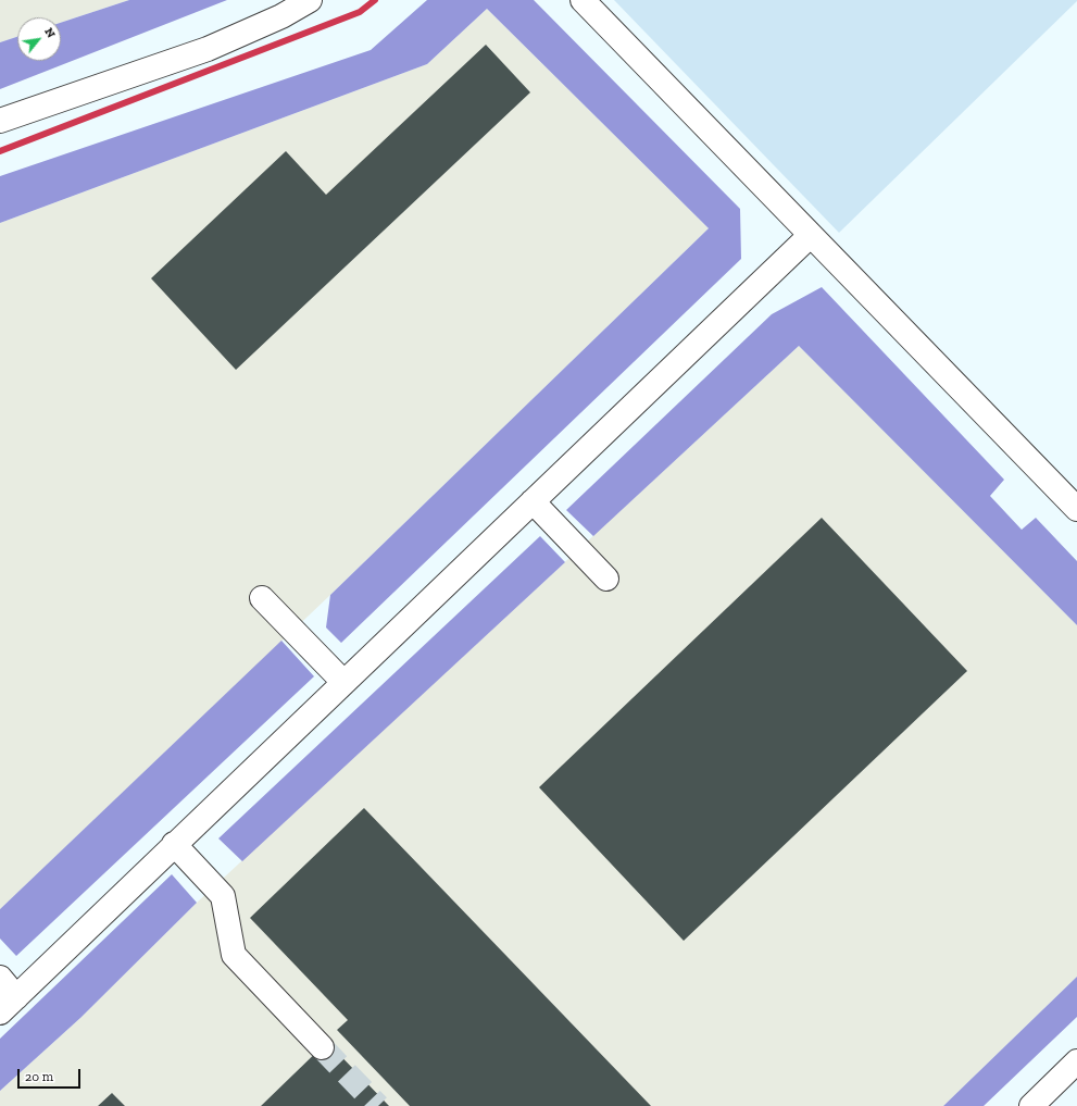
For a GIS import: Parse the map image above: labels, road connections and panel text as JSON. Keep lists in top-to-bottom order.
{
  "scale_bar": "20 m",
  "north": "top right"
}
